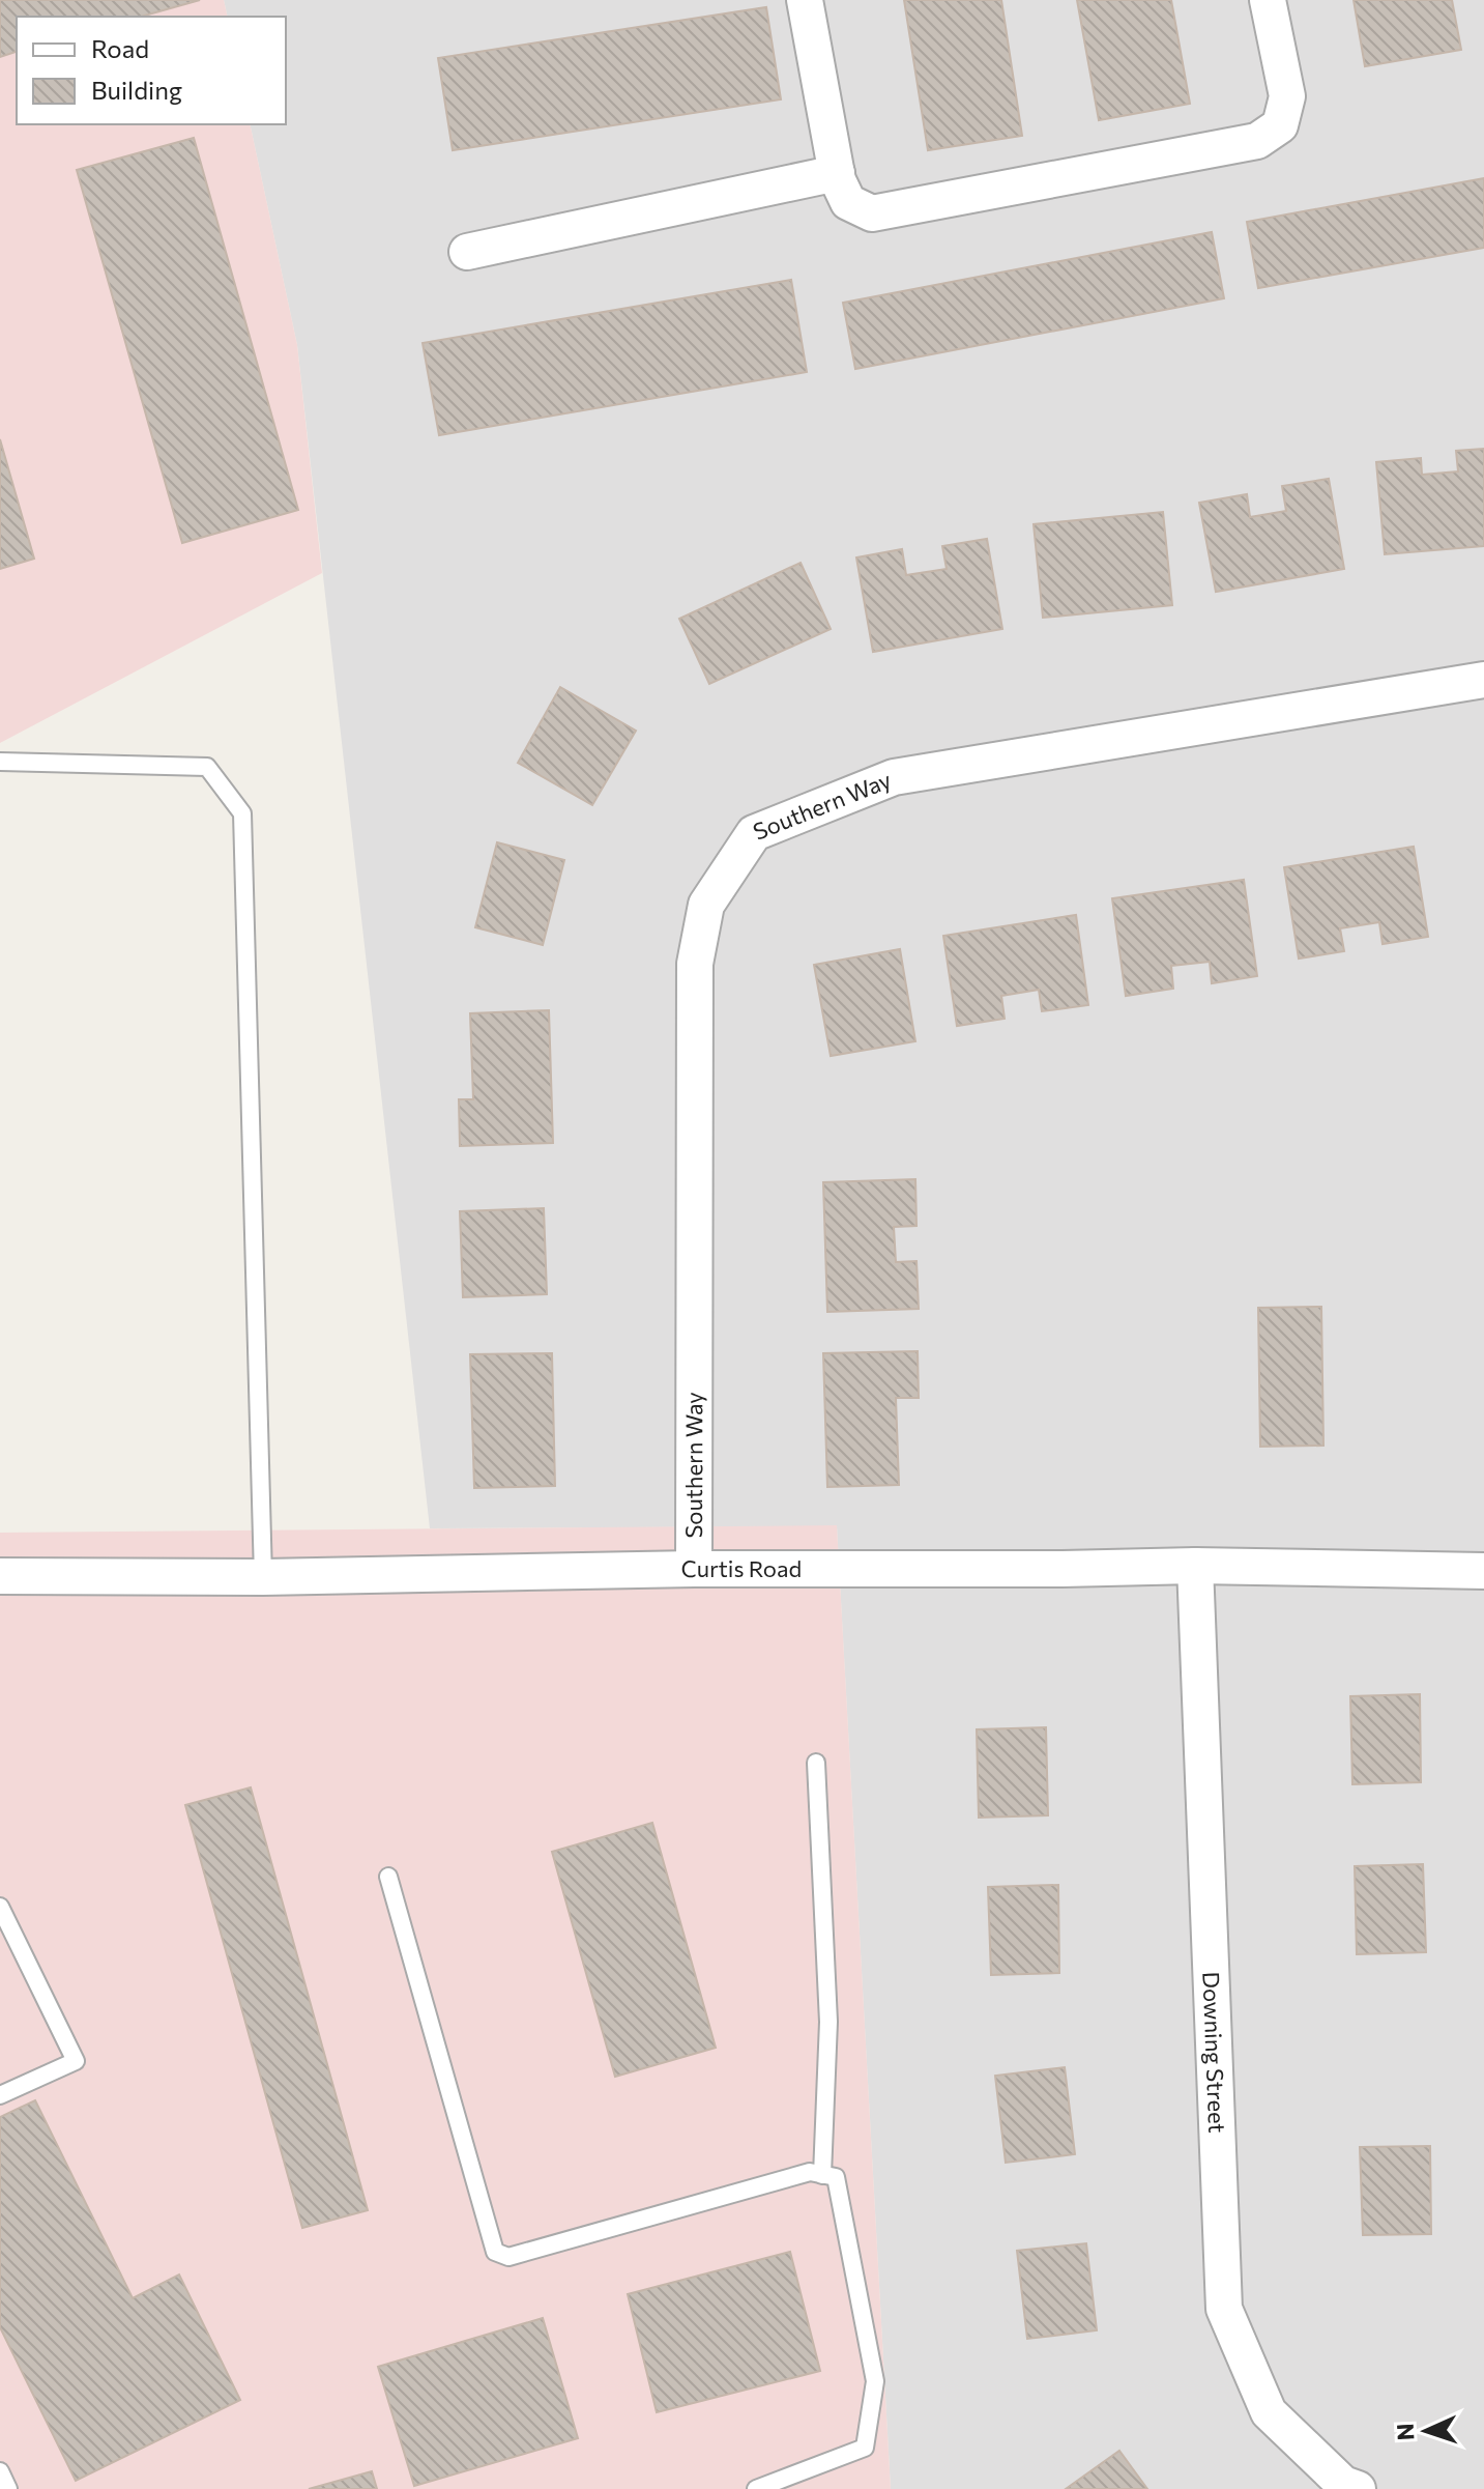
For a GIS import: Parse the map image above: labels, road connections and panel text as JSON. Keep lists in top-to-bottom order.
{
  "streets": {
    "street": ["Southern Way", "Curtis Road", "Downing Street"]
  },
  "crossings": [
    ["Southern Way", "Curtis Road"],
    ["Curtis Road", "Downing Street"]
  ],
  "legend": ["Road", "Building"],
  "north": "left"
}
